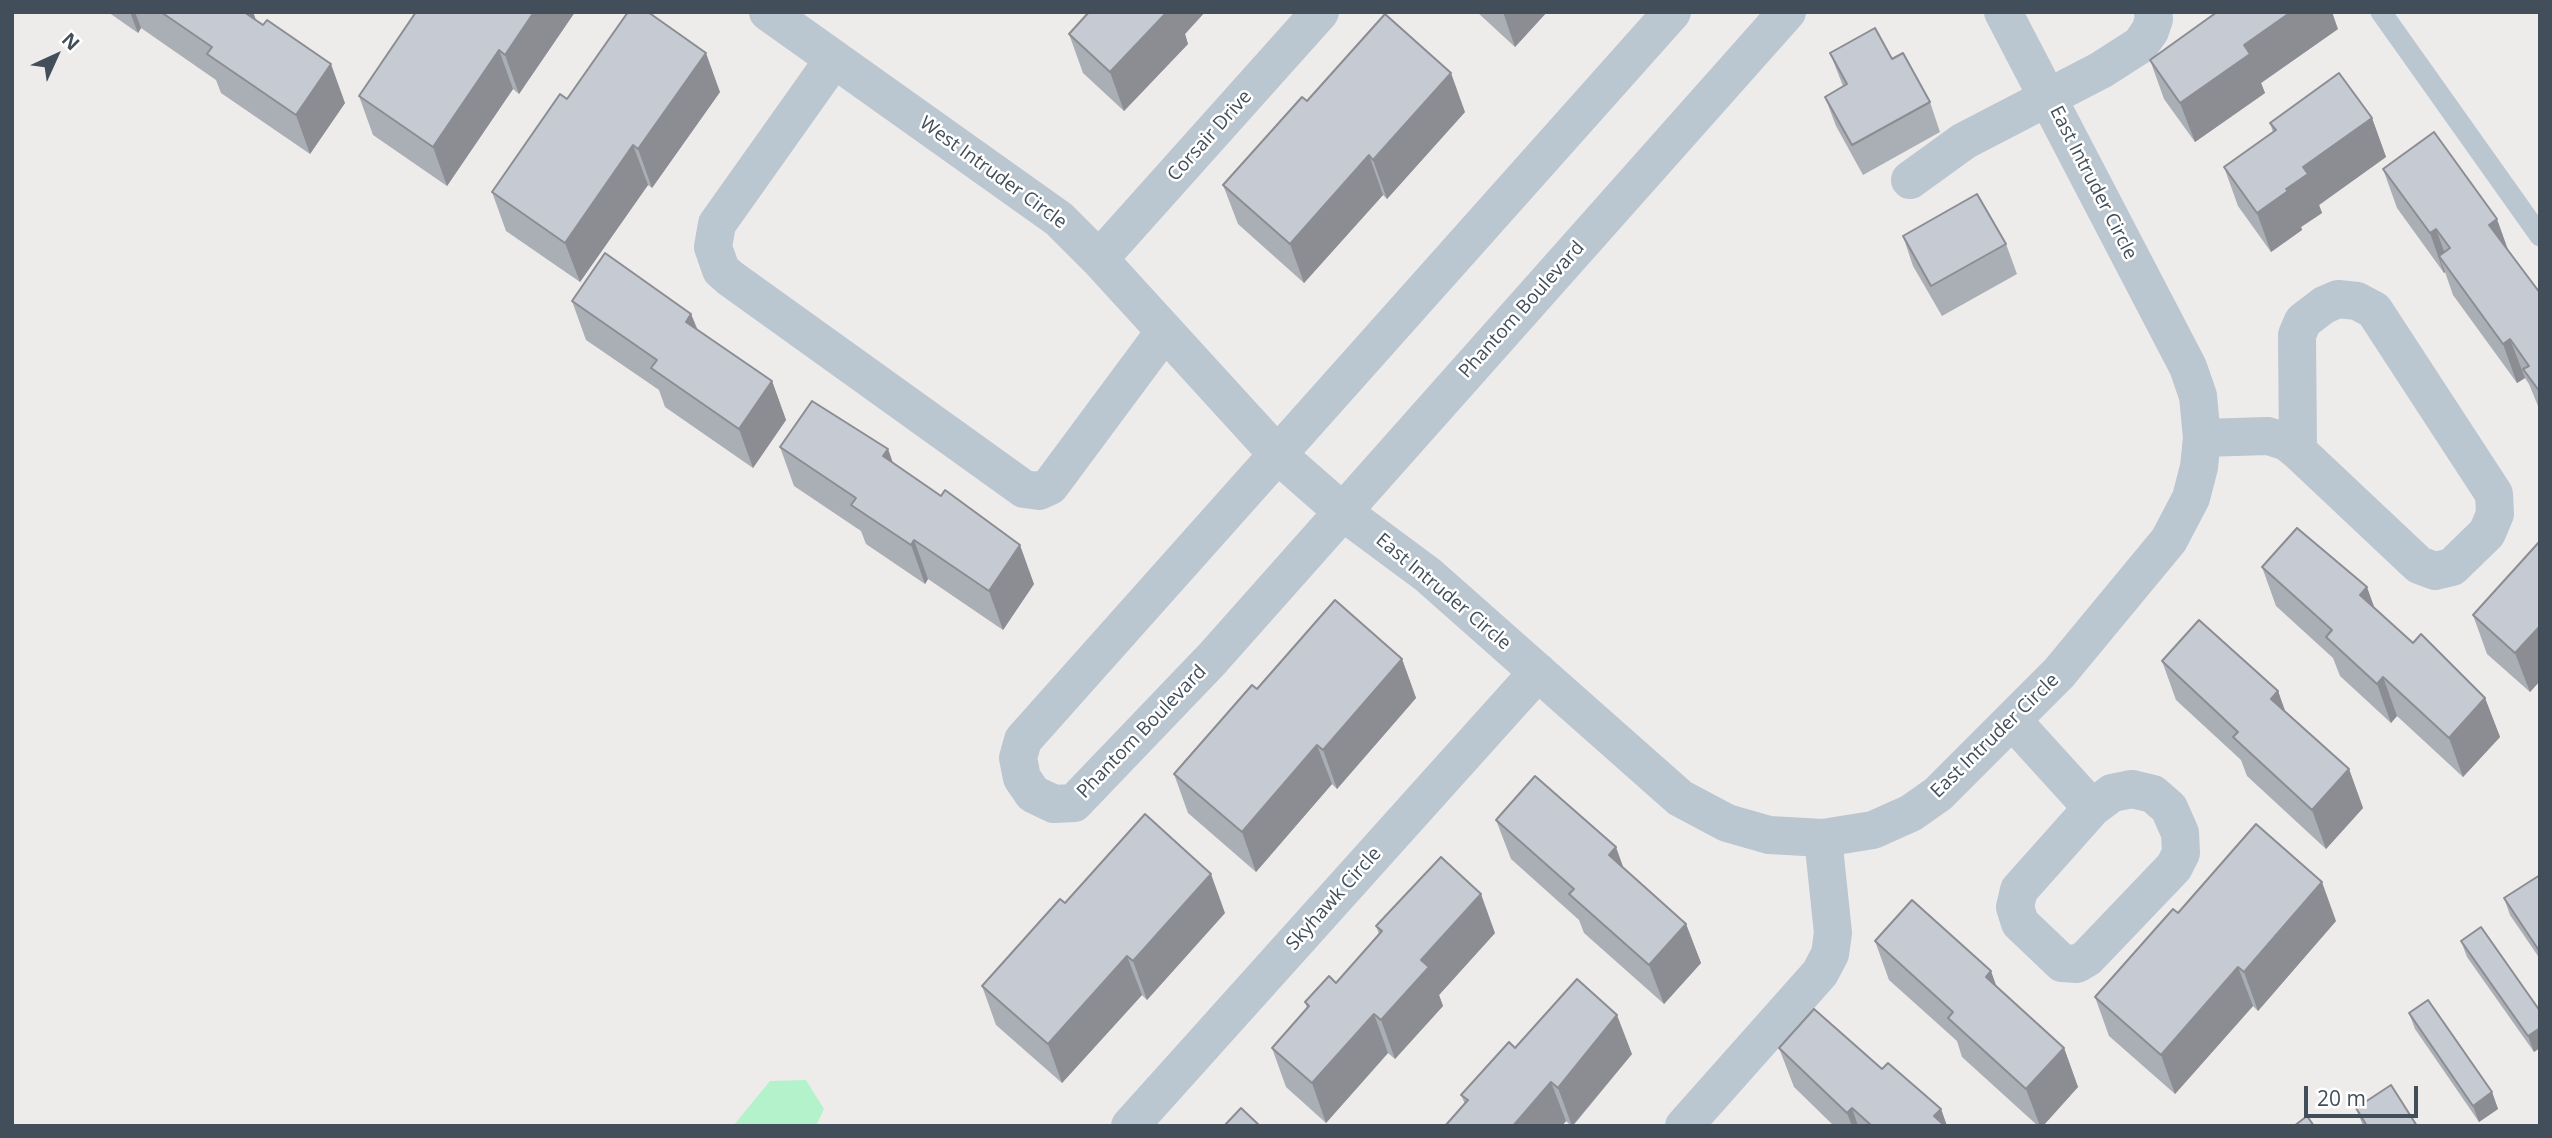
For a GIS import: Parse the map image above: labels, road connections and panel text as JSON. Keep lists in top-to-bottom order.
{
  "streets": {
    "street": [
      "Corsair Drive",
      "West Intruder Circle",
      "East Intruder Circle",
      "Phantom Boulevard",
      "Skyhawk Circle"
    ]
  },
  "crossings": [
    ["Corsair Drive", "West Intruder Circle"],
    ["West Intruder Circle", "East Intruder Circle"],
    ["West Intruder Circle", "Phantom Boulevard"],
    ["East Intruder Circle", "Phantom Boulevard"],
    ["East Intruder Circle", "Skyhawk Circle"]
  ],
  "scale_bar": "20 m",
  "north": "top right"
}
